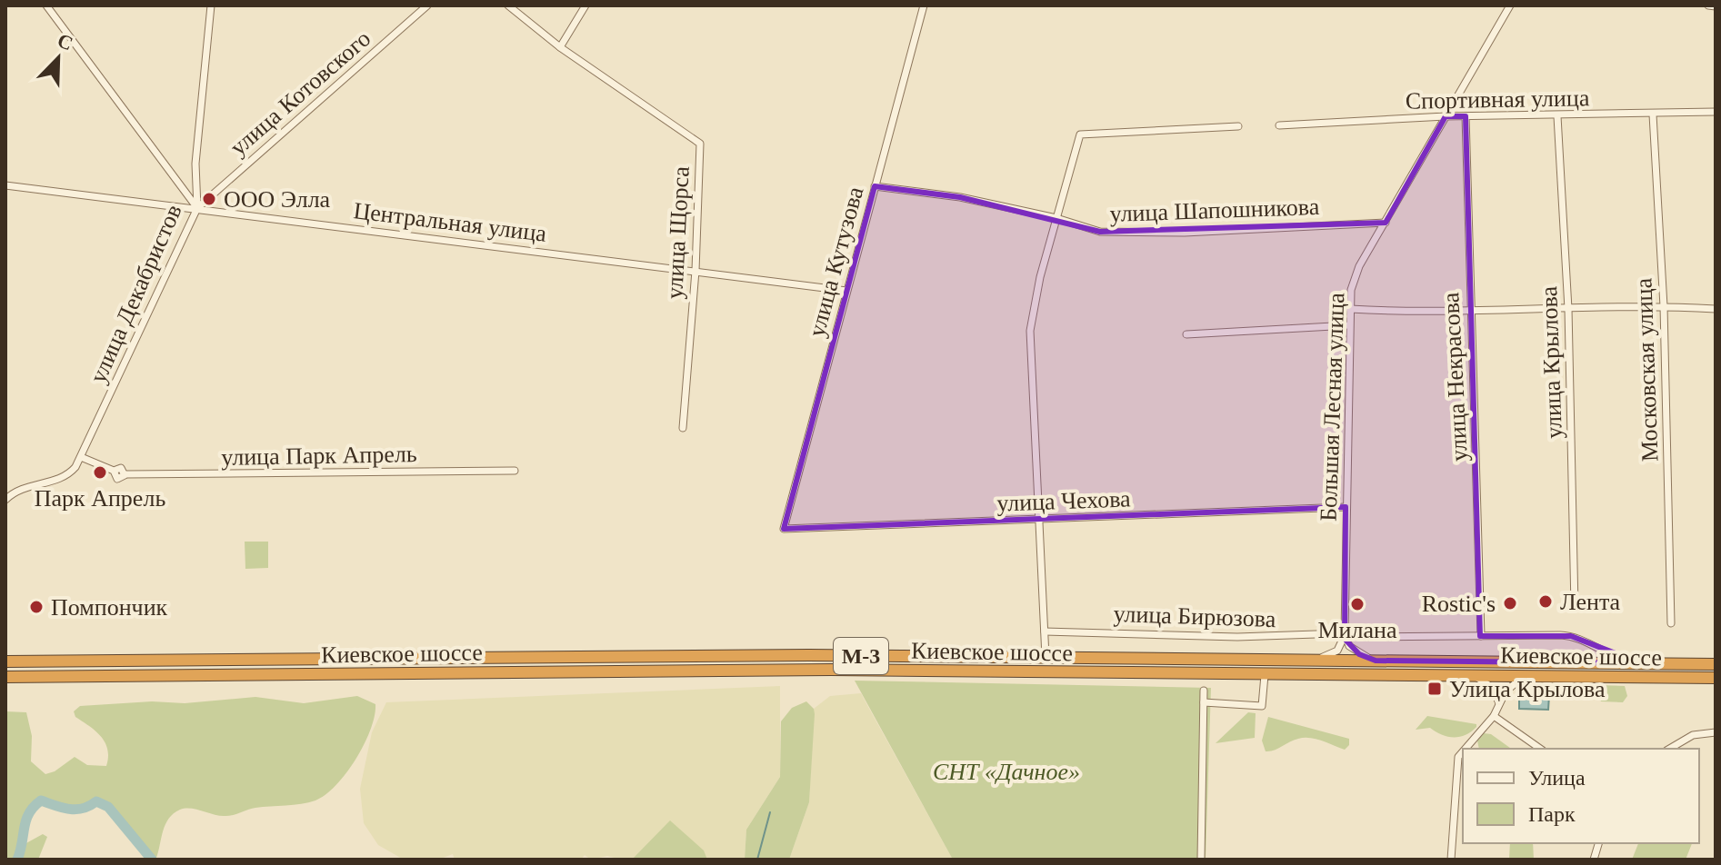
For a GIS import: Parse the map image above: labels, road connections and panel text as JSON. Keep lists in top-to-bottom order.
{
  "streets": {
    "highway": ["Киевское шоссе", "М-3"],
    "street": [
      "улица Котовского",
      "Спортивная улица",
      "улица Шапошникова",
      "Центральная улица",
      "улица Щорса",
      "улица Кутузова",
      "улица Декабристов",
      "улица Крылова",
      "Московская улица",
      "улица Некрасова",
      "Большая Лесная улица",
      "улица Парк Апрель",
      "улица Чехова",
      "улица Бирюзова"
    ]
  },
  "crossings": [
    ["улица Котовского", "Центральная улица"],
    ["улица Котовского", "улица Декабристов"],
    ["Спортивная улица", "улица Крылова"],
    ["Спортивная улица", "Московская улица"],
    ["Спортивная улица", "улица Некрасова"],
    ["Спортивная улица", "Большая Лесная улица"],
    ["улица Шапошникова", "улица Кутузова"],
    ["улица Шапошникова", "Большая Лесная улица"],
    ["Центральная улица", "улица Щорса"],
    ["Центральная улица", "улица Кутузова"],
    ["Центральная улица", "улица Декабристов"],
    ["улица Кутузова", "улица Чехова"],
    ["улица Декабристов", "улица Парк Апрель"],
    ["улица Некрасова", "улица Бирюзова"],
    ["Большая Лесная улица", "улица Чехова"],
    ["Большая Лесная улица", "улица Бирюзова"],
    ["улица Бирюзова", "Киевское шоссе"]
  ],
  "parks": ["СНТ «Дачное»"],
  "places": {
    "other": [
      "ООО Элла",
      "Парк Апрель",
      "Лента",
      "Rostic's",
      "Милана",
      "Помпончик"
    ],
    "transit": ["Улица Крылова"]
  },
  "legend": ["Улица", "Парк"],
  "north": "top right"
}
